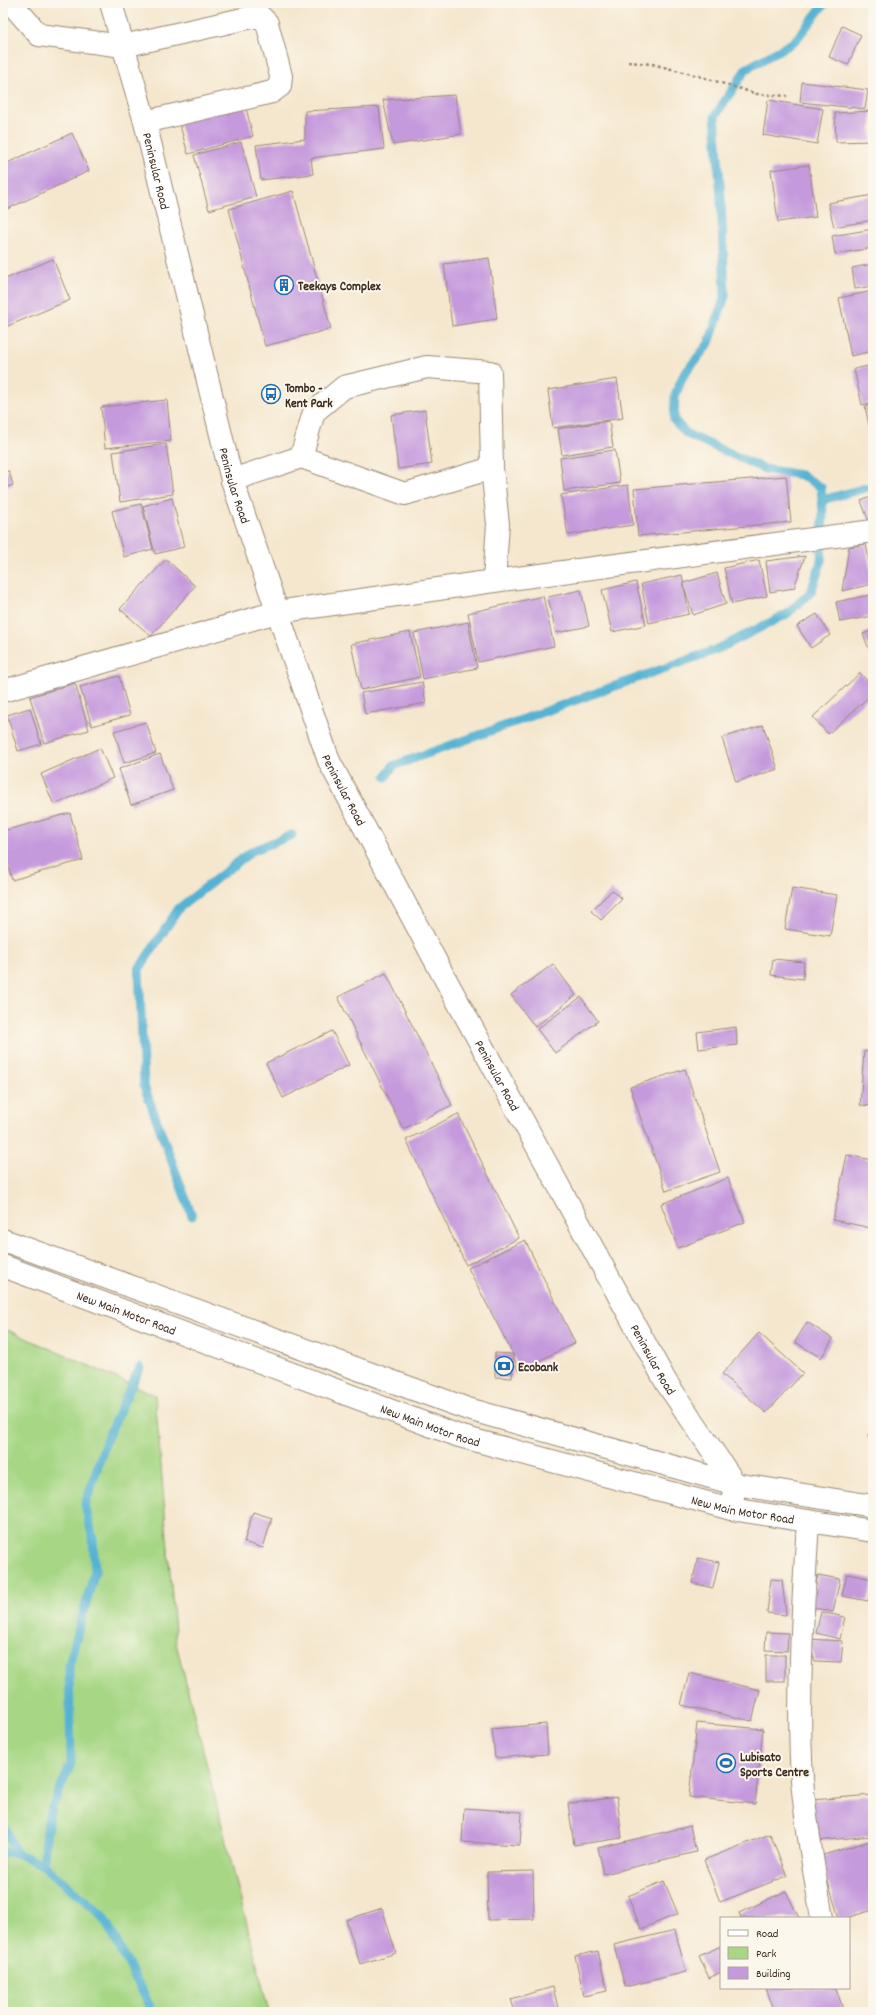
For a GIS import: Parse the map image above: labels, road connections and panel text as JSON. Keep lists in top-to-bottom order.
{
  "streets": {
    "main road": ["Peninsular Road", "New Main Motor Road"]
  },
  "crossings": [
    ["Peninsular Road", "New Main Motor Road"]
  ],
  "places": {
    "building": ["Teekays Complex"],
    "bus stop": ["Tombo - Kent Park"],
    "bank": ["Ecobank"],
    "sports": ["Lubisato Sports Centre"]
  },
  "legend": ["Road", "Park", "Building"]
}
